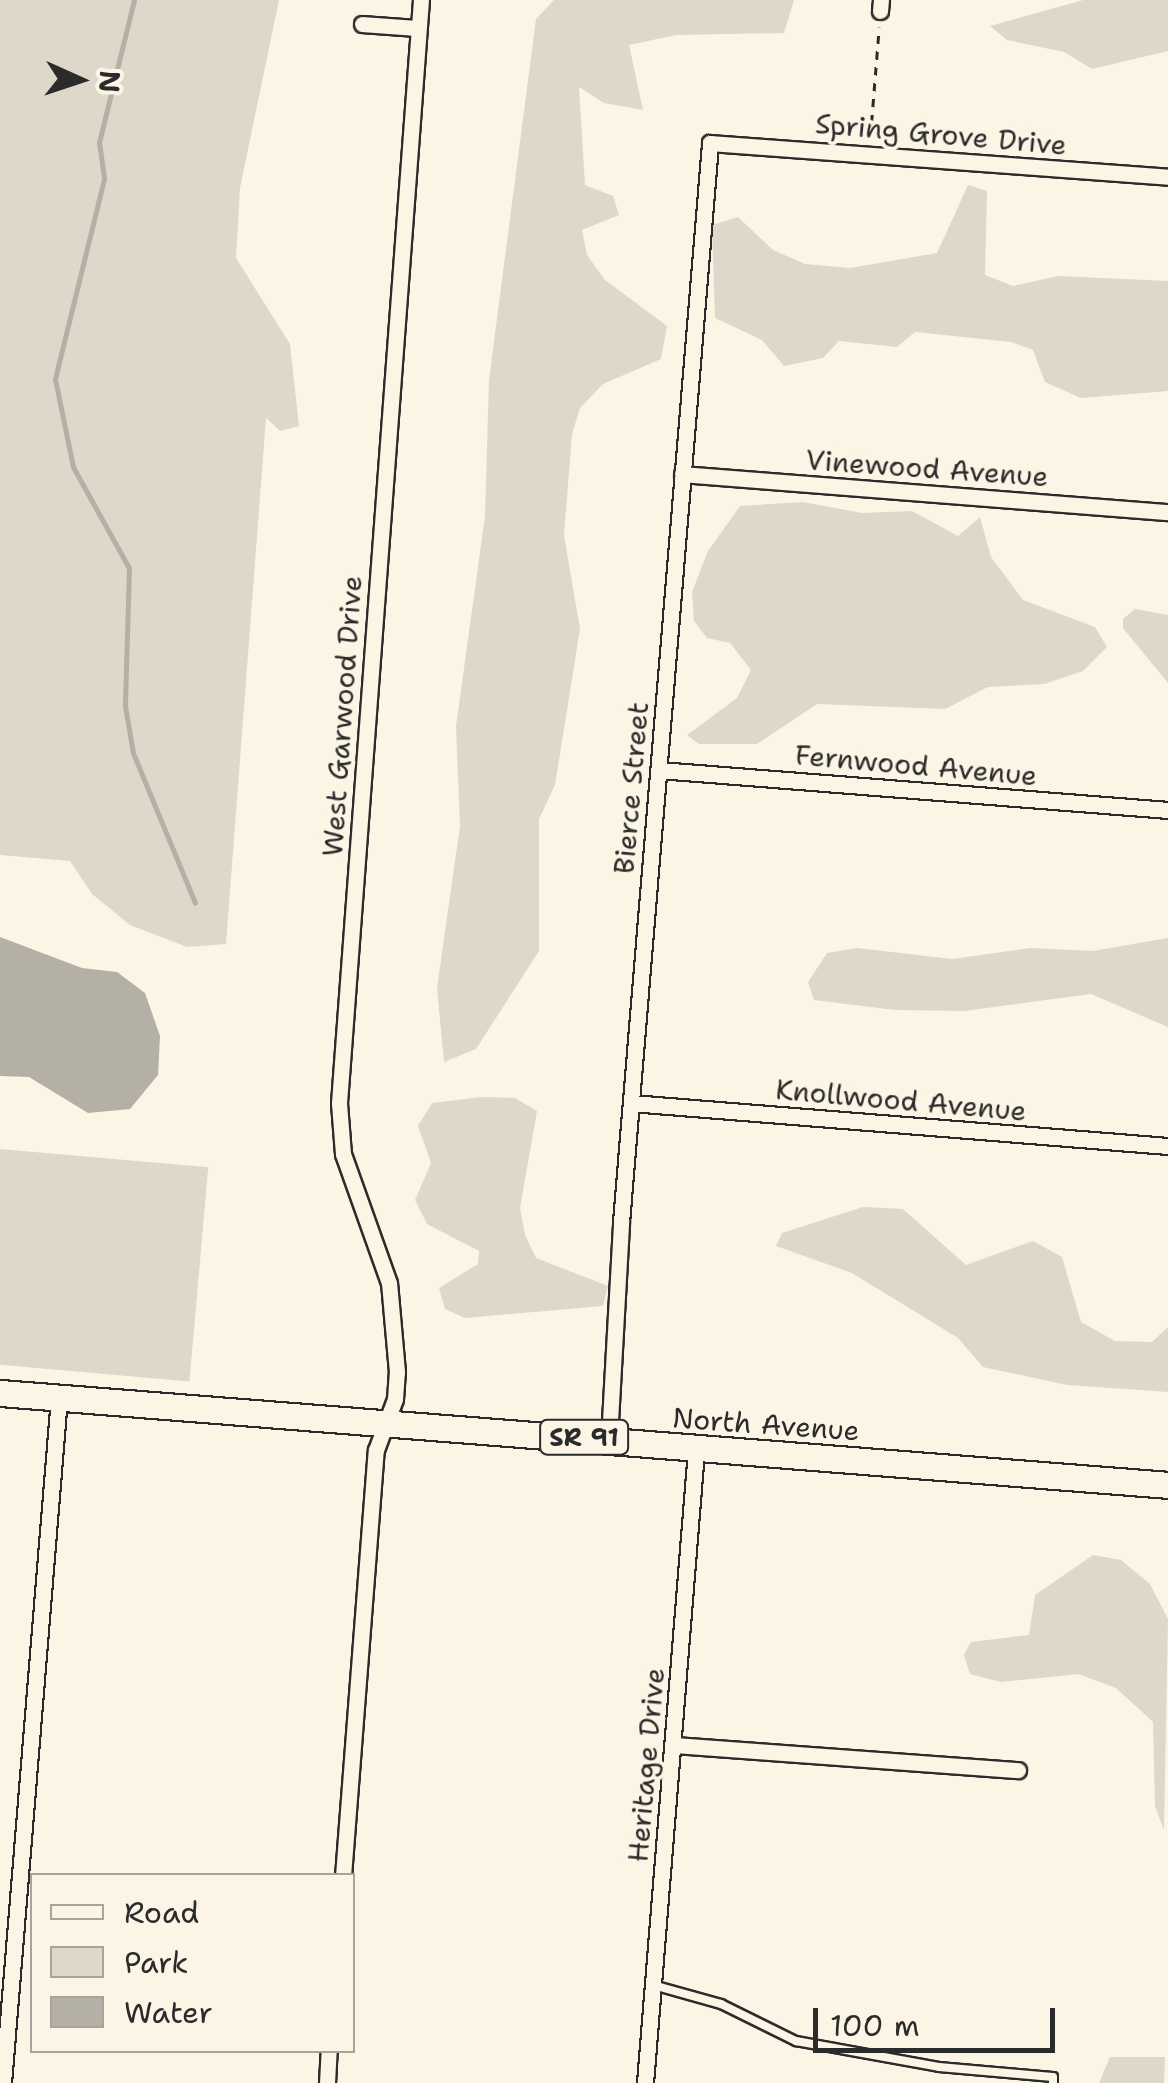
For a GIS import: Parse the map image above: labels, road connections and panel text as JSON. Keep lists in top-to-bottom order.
{
  "streets": {
    "main road": ["North Avenue", "SR 91"],
    "street": [
      "Spring Grove Drive",
      "Vinewood Avenue",
      "West Garwood Drive",
      "Fernwood Avenue",
      "Bierce Street",
      "Knollwood Avenue",
      "Heritage Drive"
    ]
  },
  "crossings": [
    ["Spring Grove Drive", "Bierce Street"],
    ["Vinewood Avenue", "Bierce Street"],
    ["West Garwood Drive", "North Avenue"],
    ["Fernwood Avenue", "Bierce Street"],
    ["Bierce Street", "Knollwood Avenue"],
    ["Bierce Street", "North Avenue"],
    ["North Avenue", "Heritage Drive"]
  ],
  "legend": ["Road", "Park", "Water"],
  "scale_bar": "100 m",
  "north": "right"
}
